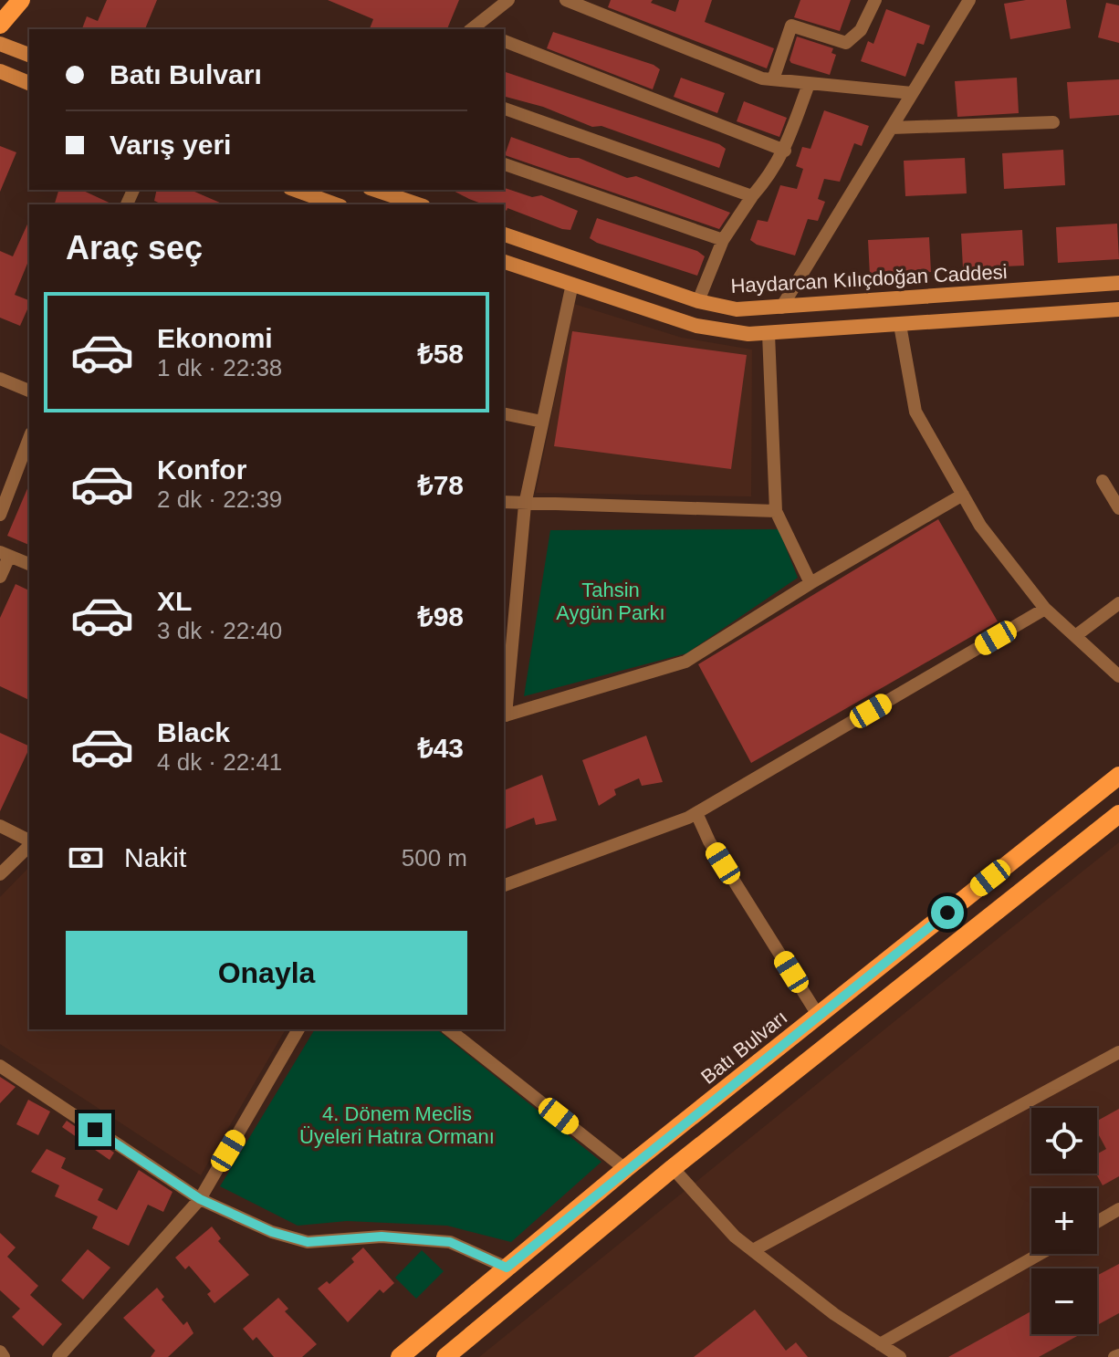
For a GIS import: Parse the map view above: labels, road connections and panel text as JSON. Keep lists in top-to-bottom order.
{
  "streets": {
    "main road": ["Haydarcan Kılıçdoğan Caddesi", "Batı Bulvarı"]
  },
  "parks": ["Tahsin Aygün Parkı", "4. Dönem Meclis Üyeleri Hatıra Ormanı"],
  "page": {
    "banner": ["Batı Bulvarı", "Varış yeri"],
    "heading": "Araç seç",
    "list": [
      {
        "name": "Ekonomi",
        "note": "1 dk · 22:38",
        "value": "₺58"
      },
      {
        "name": "Konfor",
        "note": "2 dk · 22:39",
        "value": "₺78"
      },
      {
        "name": "XL",
        "note": "3 dk · 22:40",
        "value": "₺98"
      },
      {
        "name": "Black",
        "note": "4 dk · 22:41",
        "value": "₺43"
      }
    ],
    "pay": ["Nakit", "500 m"],
    "buttons": "Onayla",
    "map_buttons": ["+", "−"]
  }
}
